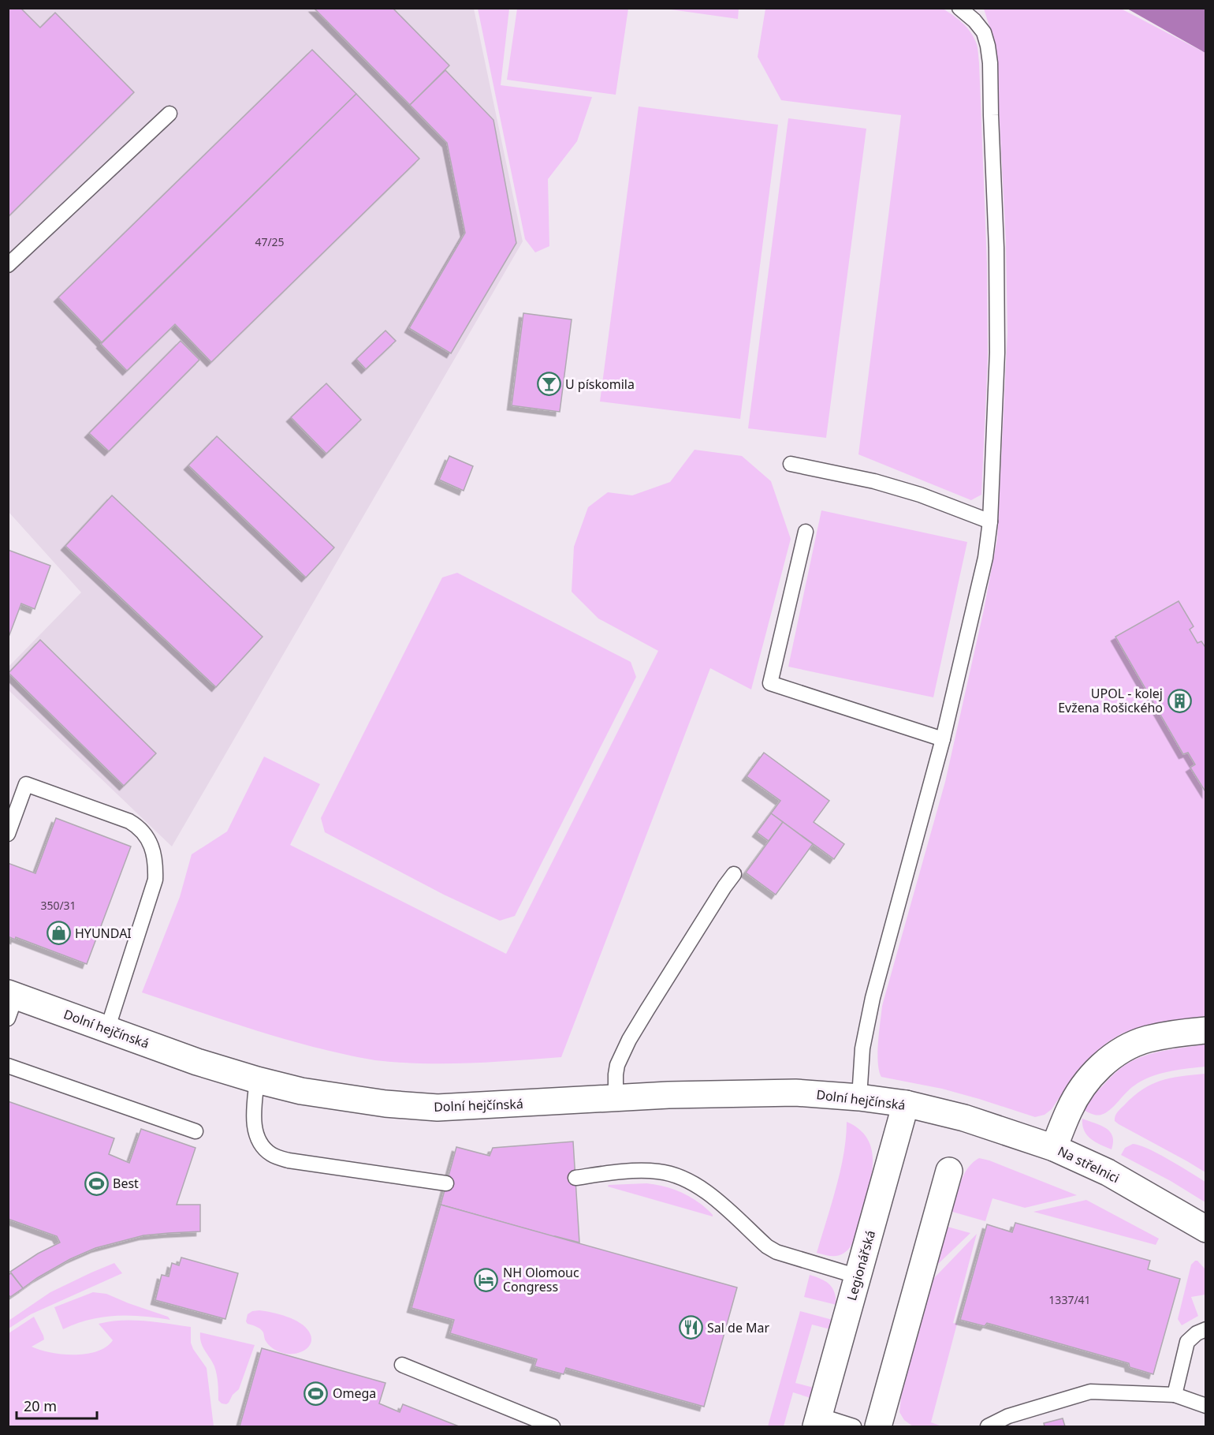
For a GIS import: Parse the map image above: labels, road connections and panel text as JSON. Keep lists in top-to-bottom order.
{
  "streets": {
    "main road": ["Dolní hejčínská", "Na střelnici", "Legionářská"]
  },
  "crossings": [
    ["Dolní hejčínská", "Na střelnici"],
    ["Dolní hejčínská", "Legionářská"]
  ],
  "places": {
    "bar": ["U pískomila"],
    "building": ["UPOL - kolej Evžena Rošického"],
    "shop": ["HYUNDAI"],
    "sports": ["Best", "Omega"],
    "hotel": ["NH Olomouc Congress"],
    "restaurant": ["Sal de Mar"]
  },
  "house_numbers": ["47/25", "350/31", "1337/41"],
  "scale_bar": "20 m"
}
